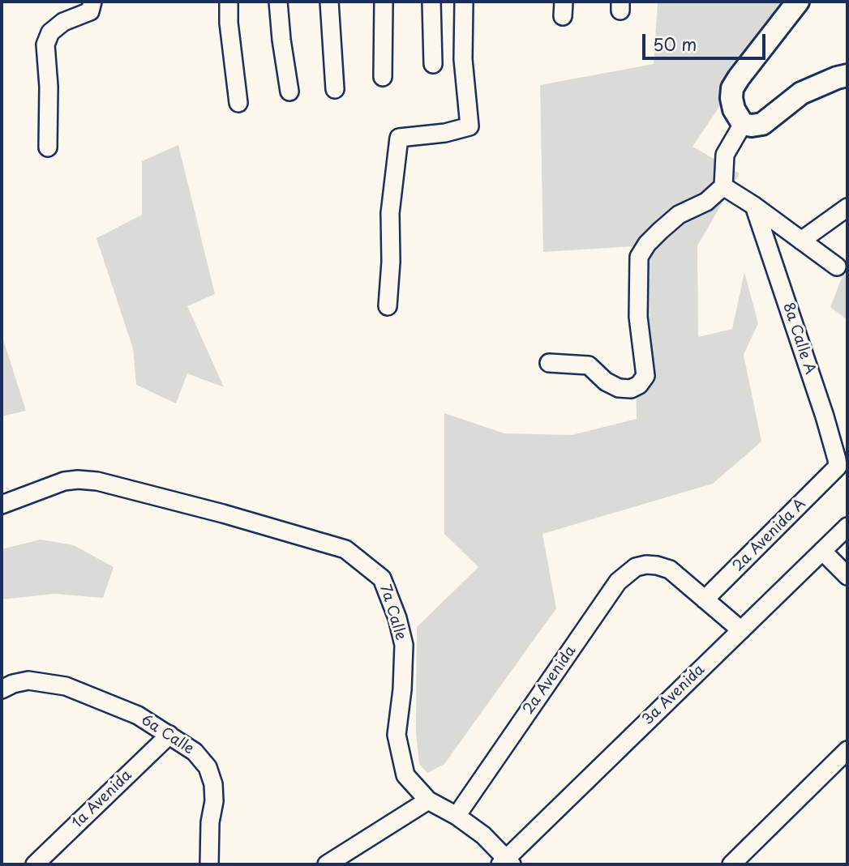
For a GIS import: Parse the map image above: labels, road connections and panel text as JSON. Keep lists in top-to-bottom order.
{
  "streets": {
    "street": [
      "8a Calle A",
      "2a Avenida A",
      "7a Calle",
      "2a Avenida",
      "3a Avenida",
      "6a Calle",
      "1a Avenida"
    ]
  },
  "crossings": [
    ["8a Calle A", "2a Avenida A"],
    ["2a Avenida A", "2a Avenida"],
    ["7a Calle", "2a Avenida"],
    ["7a Calle", "3a Avenida"],
    ["6a Calle", "1a Avenida"]
  ],
  "scale_bar": "50 m"
}
